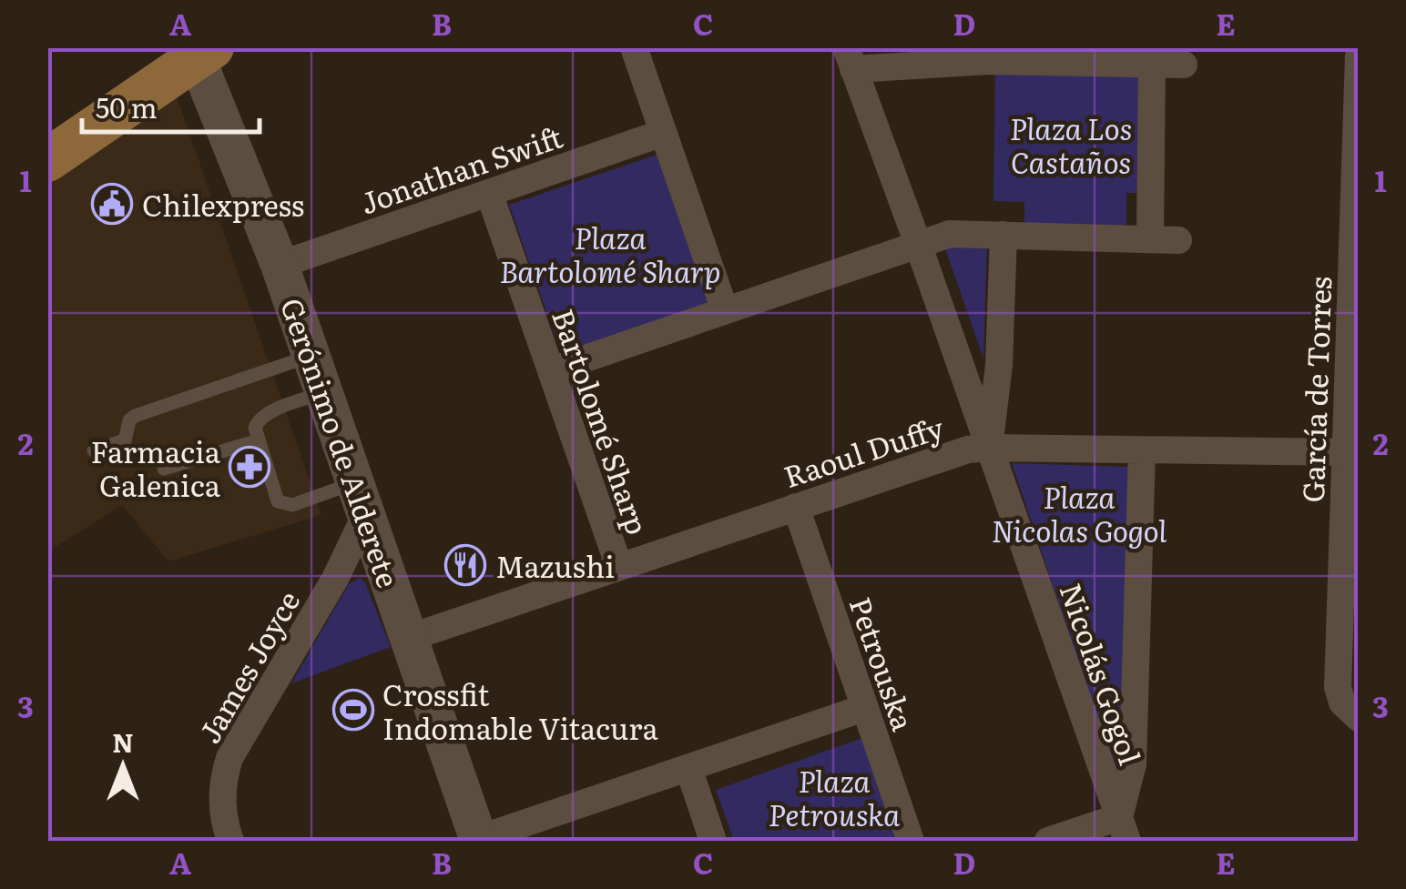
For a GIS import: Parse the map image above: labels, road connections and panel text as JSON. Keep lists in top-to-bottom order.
{
  "streets": {
    "main road": ["Gerónimo de Alderete"],
    "street": [
      "Jonathan Swift",
      "García de Torres",
      "Bartolomé Sharp",
      "Raoul Duffy",
      "Petrouska",
      "James Joyce",
      "Nicolás Gogol"
    ]
  },
  "crossings": [
    ["Jonathan Swift", "Bartolomé Sharp"],
    ["Jonathan Swift", "Gerónimo de Alderete"],
    ["García de Torres", "Raoul Duffy"],
    ["Bartolomé Sharp", "Raoul Duffy"],
    ["Gerónimo de Alderete", "Raoul Duffy"],
    ["Gerónimo de Alderete", "James Joyce"],
    ["Raoul Duffy", "Petrouska"],
    ["Raoul Duffy", "Nicolás Gogol"]
  ],
  "parks": [
    "Plaza Los Castaños",
    "Plaza Bartolomé Sharp",
    "Plaza Nicolas Gogol",
    "Plaza Petrouska"
  ],
  "places": {
    "public building": ["Chilexpress"],
    "pharmacy": ["Farmacia Galenica"],
    "restaurant": ["Mazushi"],
    "sports": ["Crossfit Indomable Vitacura"]
  },
  "scale_bar": "50 m",
  "north": "top",
  "grid": {
    "columns": [
      "A",
      "B",
      "C",
      "D",
      "E"
    ],
    "rows": ["1", "2", "3"]
  }
}
